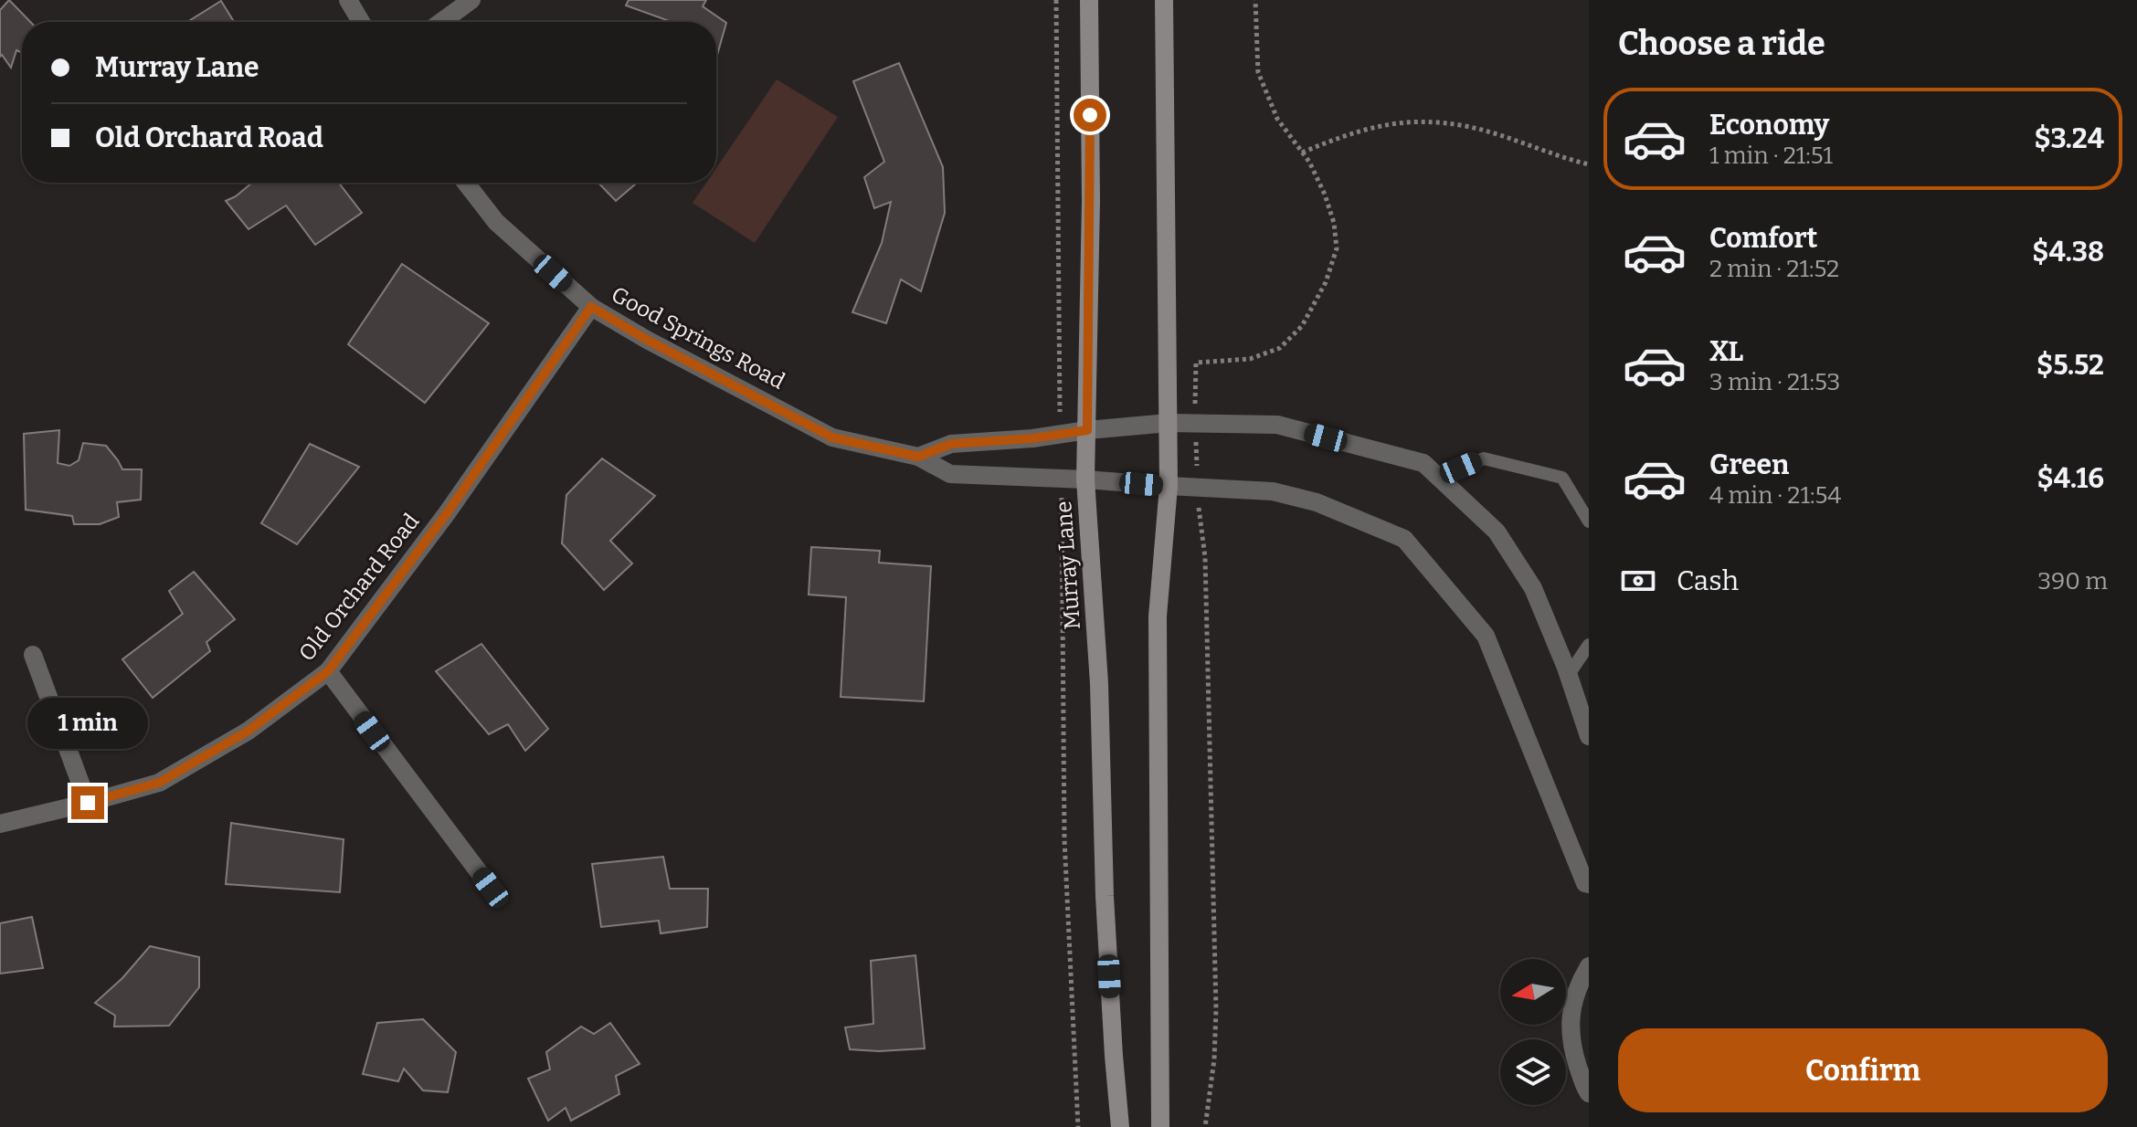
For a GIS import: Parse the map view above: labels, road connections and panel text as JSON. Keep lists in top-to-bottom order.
{
  "streets": {
    "main road": ["Murray Lane"],
    "street": ["Good Springs Road", "Old Orchard Road"]
  },
  "crossings": [
    ["Good Springs Road", "Murray Lane"],
    ["Good Springs Road", "Old Orchard Road"]
  ],
  "north": "left",
  "page": {
    "heading": "Choose a ride",
    "banner": ["Murray Lane", "Old Orchard Road"],
    "list": [
      {
        "name": "Economy",
        "note": "1 min · 21:51",
        "value": "$3.24"
      },
      {
        "name": "Comfort",
        "note": "2 min · 21:52",
        "value": "$4.38"
      },
      {
        "name": "XL",
        "note": "3 min · 21:53",
        "value": "$5.52"
      },
      {
        "name": "Green",
        "note": "4 min · 21:54",
        "value": "$4.16"
      }
    ],
    "pay": ["Cash", "390 m"],
    "bubble": "1 min",
    "buttons": "Confirm"
  }
}
